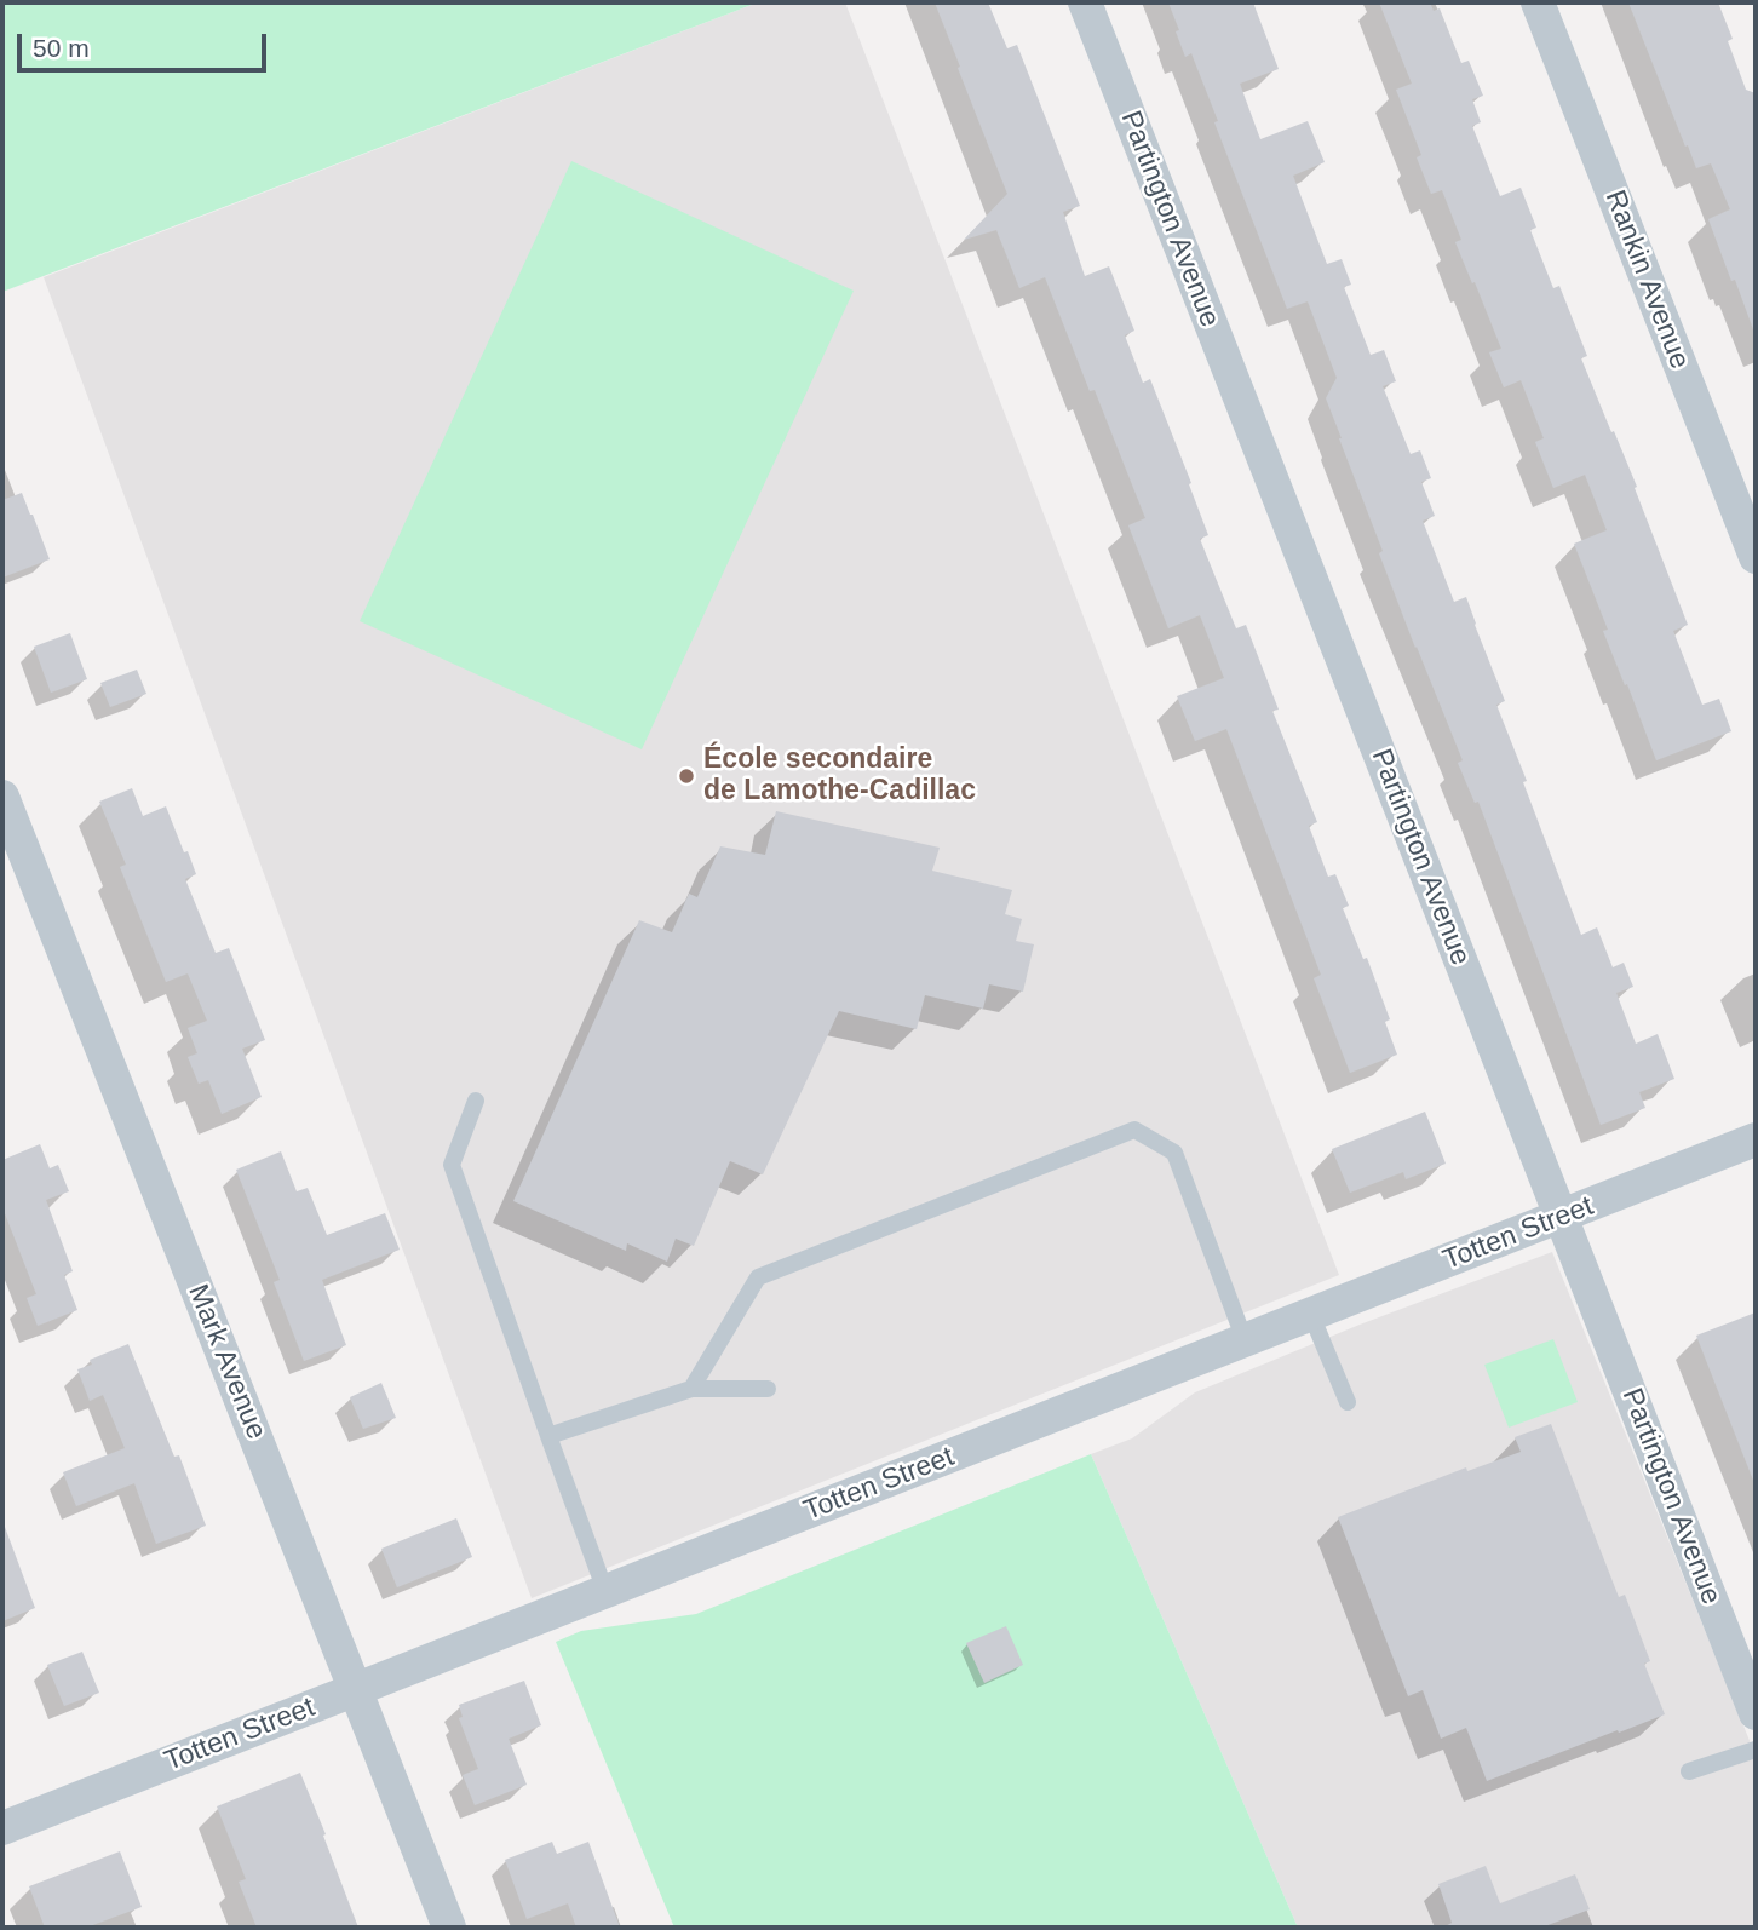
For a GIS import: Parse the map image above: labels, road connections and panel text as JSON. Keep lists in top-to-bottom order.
{
  "streets": {
    "street": [
      "Partington Avenue",
      "Rankin Avenue",
      "Totten Street",
      "Mark Avenue"
    ]
  },
  "crossings": [
    ["Partington Avenue", "Totten Street"],
    ["Totten Street", "Mark Avenue"]
  ],
  "places": ["École secondaire de Lamothe-Cadillac"],
  "scale_bar": "50 m"
}
